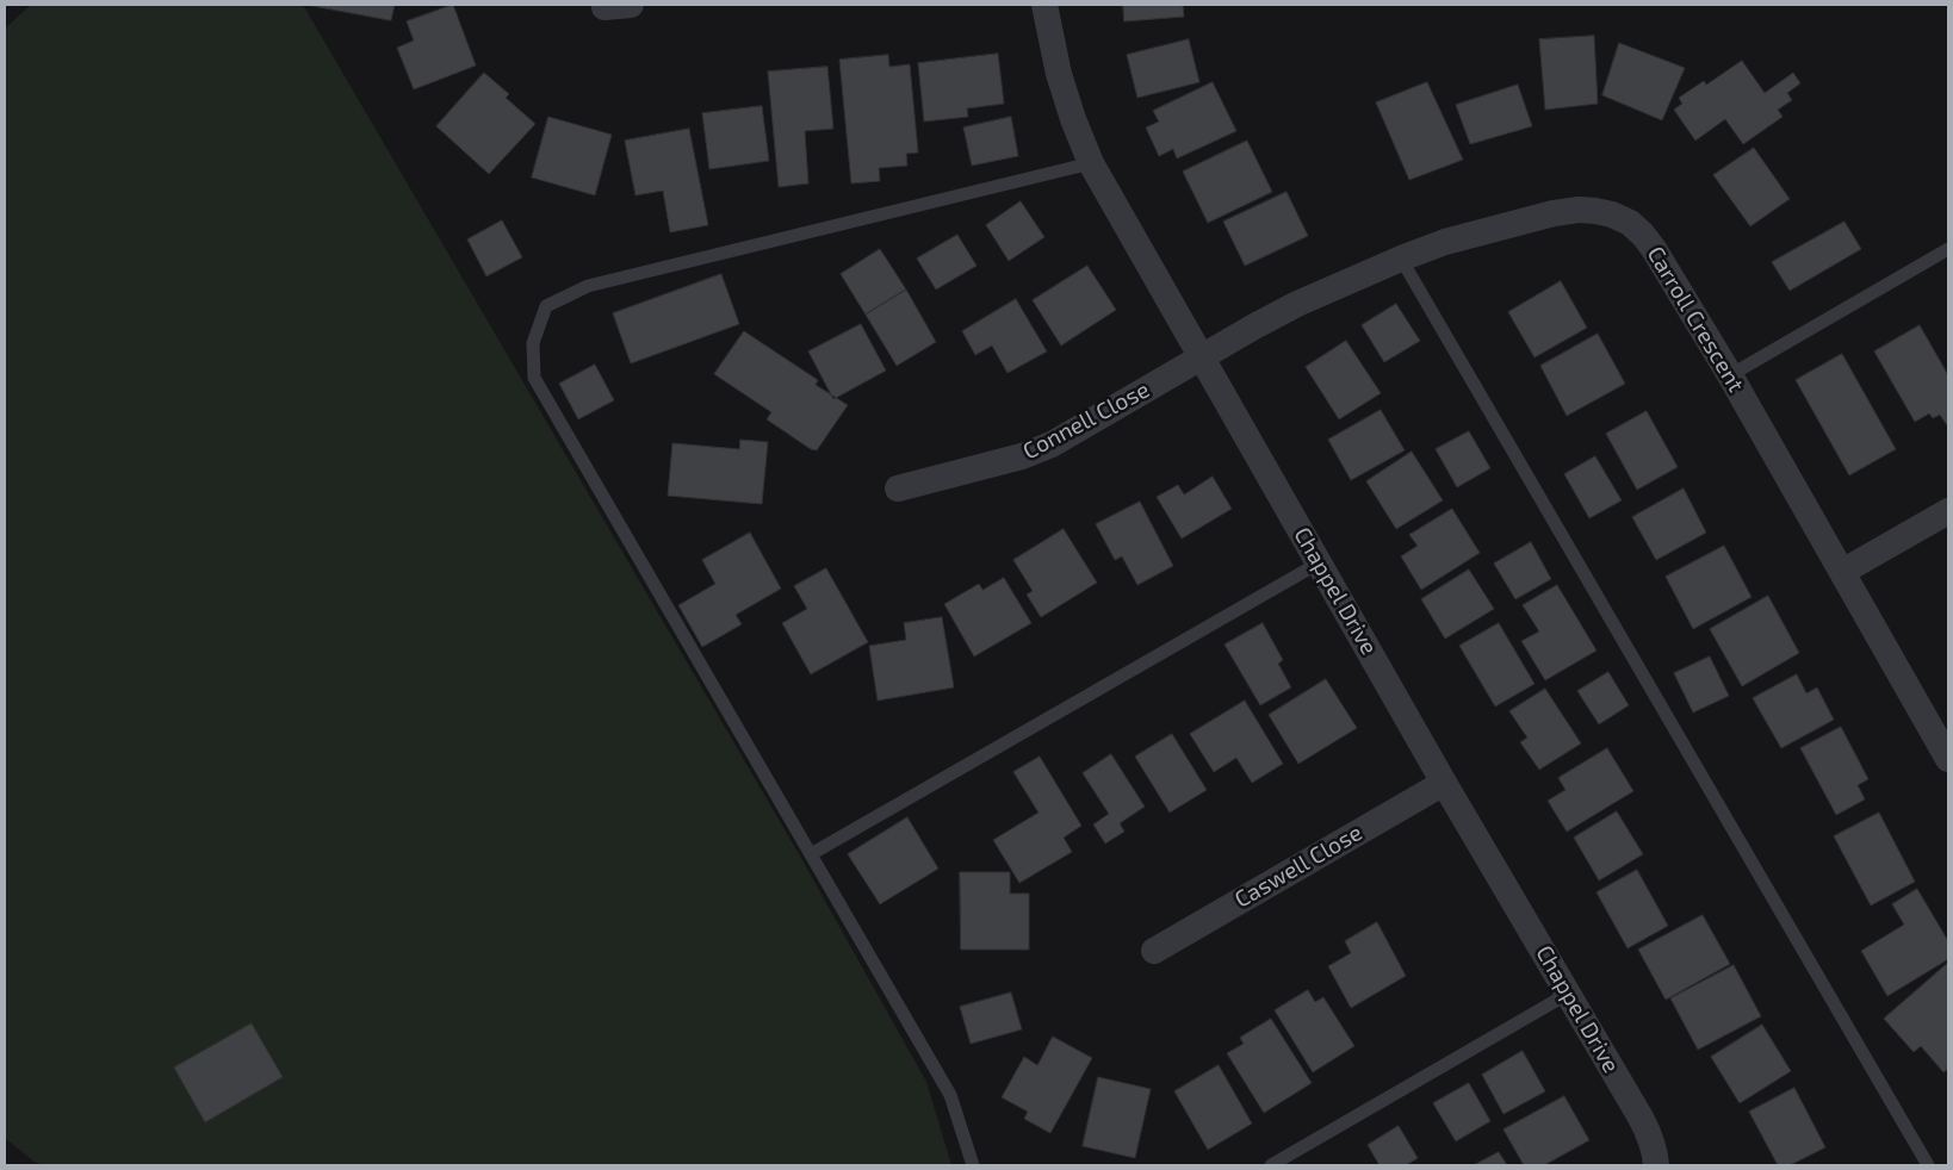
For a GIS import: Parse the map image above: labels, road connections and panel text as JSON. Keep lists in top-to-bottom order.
{
  "streets": {
    "street": [
      "Carroll Crescent",
      "Connell Close",
      "Chappel Drive",
      "Caswell Close"
    ]
  },
  "crossings": [
    ["Carroll Crescent", "Connell Close"],
    ["Carroll Crescent", "Chappel Drive"],
    ["Connell Close", "Chappel Drive"],
    ["Chappel Drive", "Caswell Close"]
  ]
}
